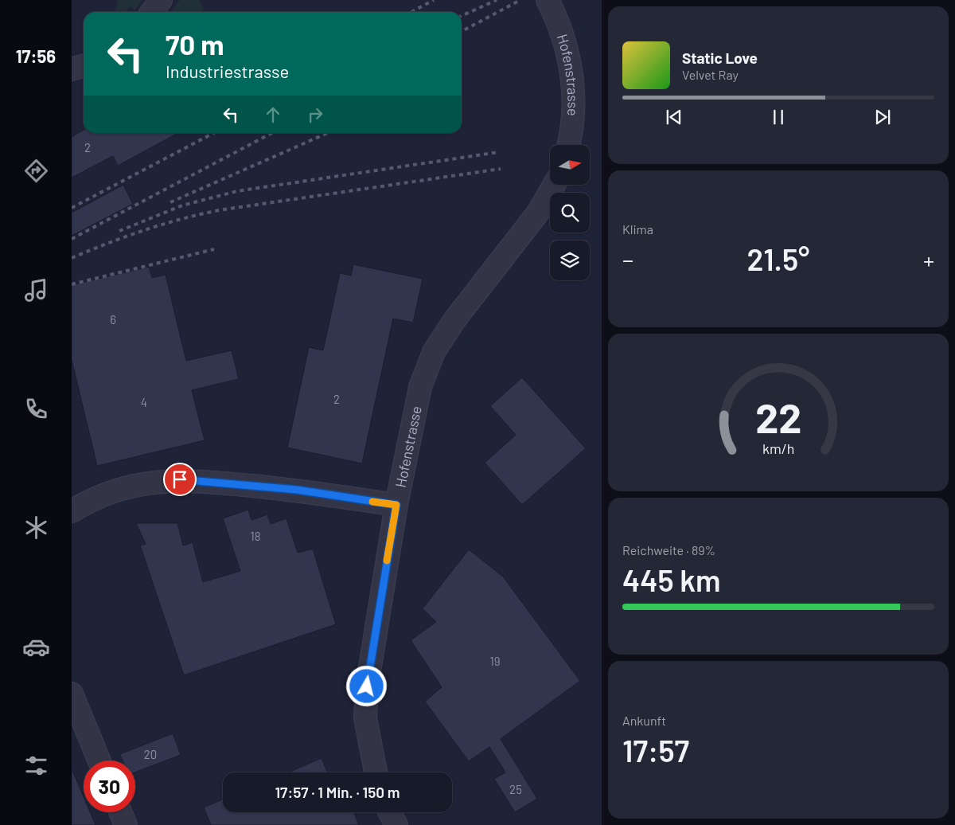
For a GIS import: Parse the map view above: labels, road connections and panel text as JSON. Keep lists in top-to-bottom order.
{
  "streets": {
    "street": ["Hofenstrasse"]
  },
  "house_numbers": [
    "2",
    "6",
    "2",
    "4",
    "18",
    "19",
    "20",
    "25"
  ],
  "north": "right",
  "page": {
    "tabs": "17:56",
    "turn": ["70 m", "Industriestrasse"],
    "song": ["Static Love", "Velvet Ray"],
    "tile": [
      "Klima",
      ["Reichweite · 89%", "445 km"],
      ["Ankunft", "17:57"]
    ],
    "heat": ["−", "21.5°", "+"],
    "limit": "30",
    "trip": "17:57 · 1 Min. · 150 m",
    "gauge": ["22", "km/h"]
  }
}
